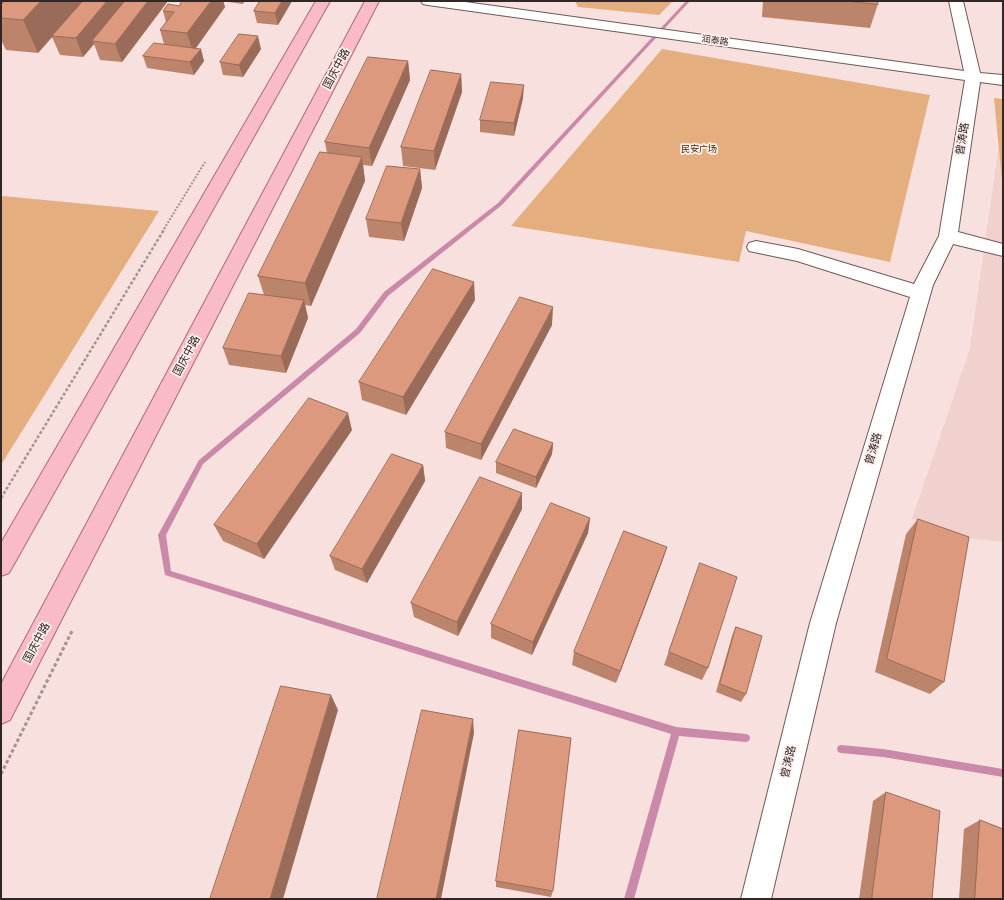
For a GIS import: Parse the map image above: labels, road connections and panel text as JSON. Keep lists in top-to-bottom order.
{
  "streets": {
    "main road": ["国庆中路"],
    "street": ["润泰路", "曾涛路"]
  },
  "crossings": [
    ["润泰路", "曾涛路"]
  ],
  "parks": ["民安广场"]
}
